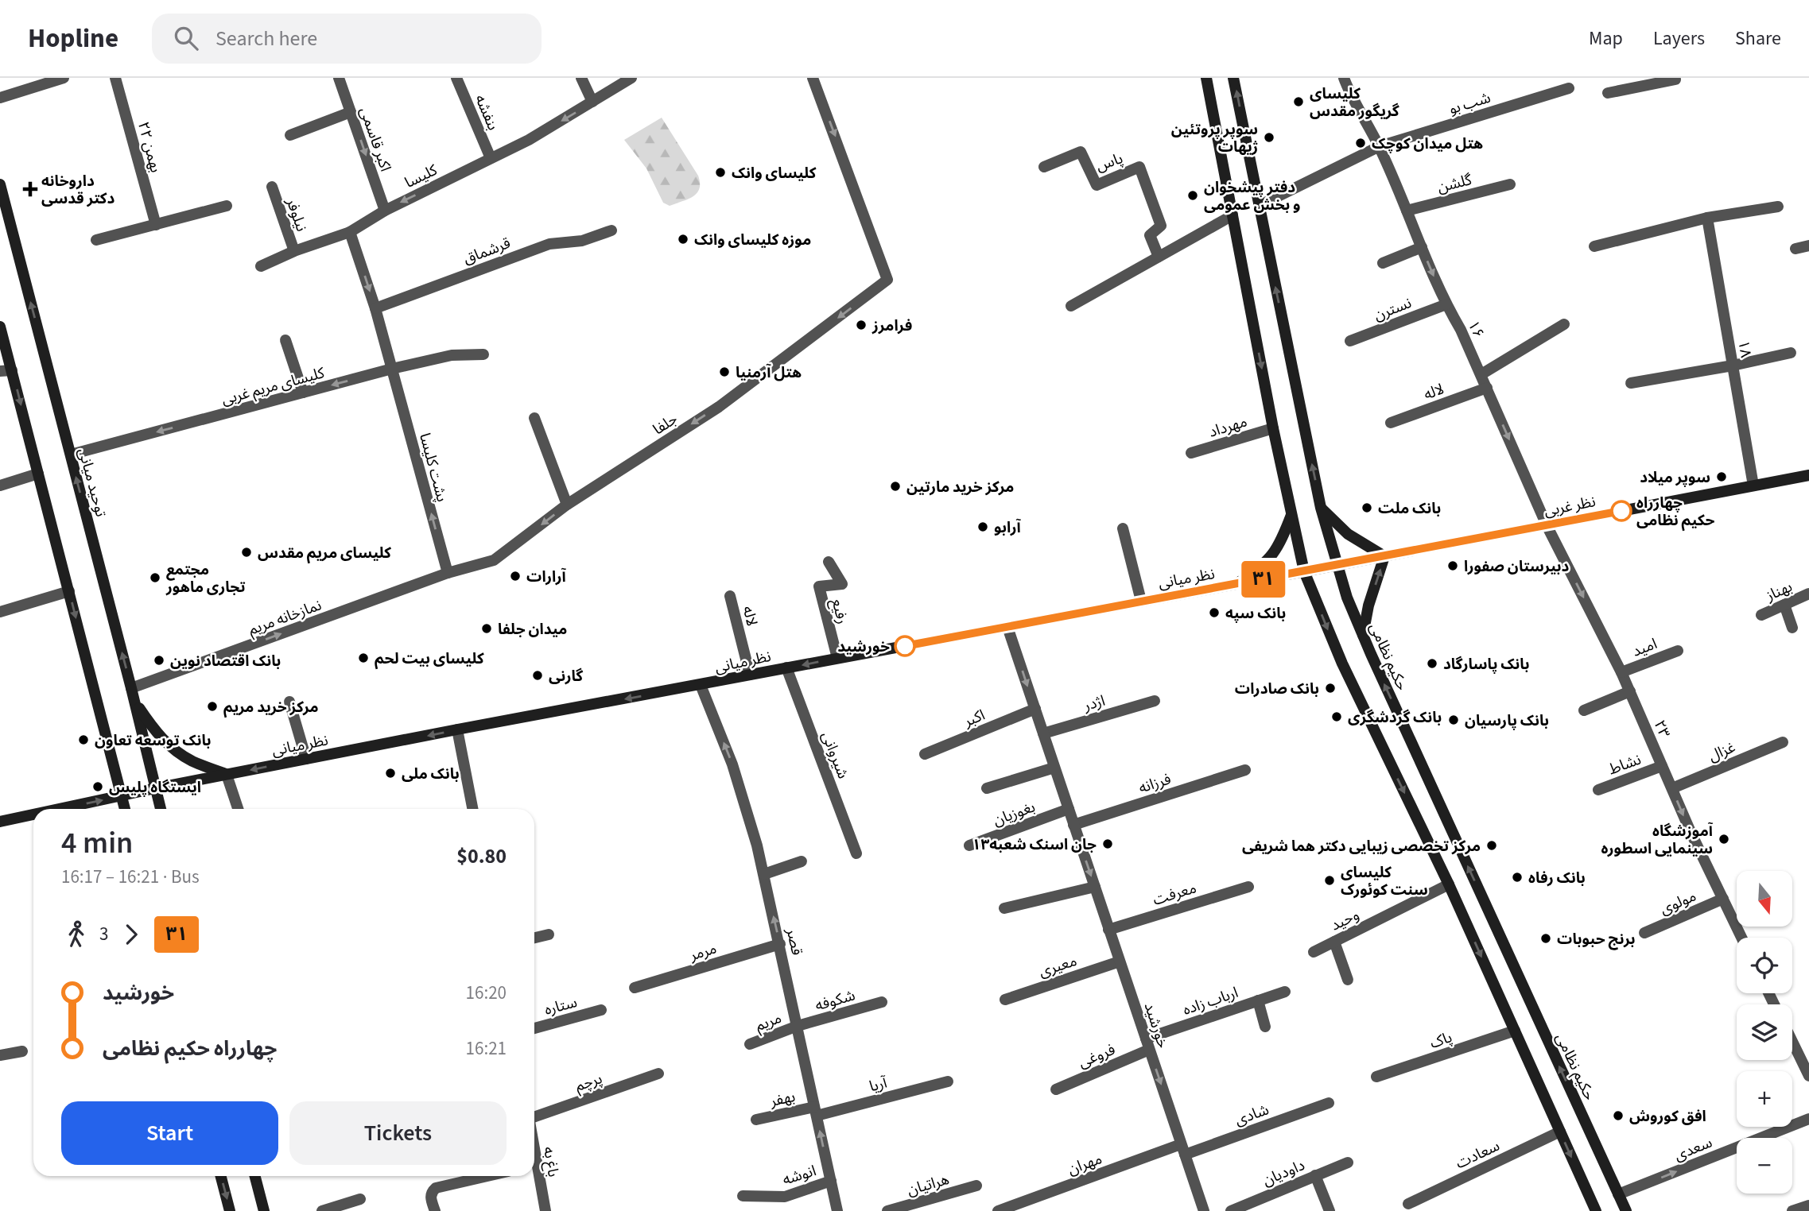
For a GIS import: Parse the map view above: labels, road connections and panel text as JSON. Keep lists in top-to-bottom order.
{
  "streets": {
    "main road": [
      "توحید میانی",
      "نظر غربی",
      "نظر میانی",
      "حکیم نظامی"
    ],
    "street": [
      "شب بو",
      "بنفشه",
      "اکبر قاسمی",
      "۲۲ بهمن",
      "پاس",
      "کلیسا",
      "گلشن",
      "نیلوفر",
      "قرشماق",
      "نسترن",
      "۱۶",
      "۱۸",
      "کلیسای مریم غربی",
      "لاله",
      "جلفا",
      "مهرداد",
      "پشت کلیسا",
      "بهناز",
      "رفیع",
      "نمازخانه مریم",
      "امید",
      "اژدر",
      "اکبر",
      "۲۳",
      "غزال",
      "شیروانی",
      "نشاط",
      "فرزانه",
      "بغوزیان",
      "معرفت",
      "مولوی",
      "وحید",
      "قصر",
      "مرمر",
      "معیری",
      "شکوفه",
      "ارباب زاده",
      "ستاره",
      "مریم",
      "خورشید",
      "پاک",
      "فروغی",
      "پرچم",
      "آریا",
      "بهفر",
      "شادی",
      "سعدی",
      "سعادت",
      "باغ به",
      "مهران",
      "داودیان",
      "انوشه",
      "هراتیان"
    ]
  },
  "crossings": [
    ["شب بو", "۱۶"],
    ["شب بو", "حکیم نظامی"],
    ["بنفشه", "کلیسا"],
    ["اکبر قاسمی", "کلیسا"],
    ["کلیسا", "نیلوفر"],
    ["گلشن", "۱۶"],
    ["نسترن", "۱۶"],
    ["۱۶", "لاله"],
    ["۱۶", "نظر غربی"],
    ["۱۶", "۲۳"],
    ["۱۸", "نظر غربی"],
    ["کلیسای مریم غربی", "پشت کلیسا"],
    ["کلیسای مریم غربی", "توحید میانی"],
    ["لاله", "نظر میانی"],
    ["جلفا", "پشت کلیسا"],
    ["جلفا", "نمازخانه مریم"],
    ["پشت کلیسا", "نمازخانه مریم"],
    ["توحید میانی", "نظر میانی"],
    ["توحید میانی", "نمازخانه مریم"],
    ["نظر غربی", "نظر میانی"],
    ["نظر غربی", "حکیم نظامی"],
    ["نظر غربی", "۲۳"],
    ["نظر میانی", "رفیع"],
    ["نظر میانی", "حکیم نظامی"],
    ["نظر میانی", "شیروانی"],
    ["نظر میانی", "قصر"],
    ["نظر میانی", "خورشید"],
    ["امید", "۲۳"],
    ["حکیم نظامی", "سعدی"],
    ["اژدر", "خورشید"],
    ["اکبر", "خورشید"],
    ["۲۳", "غزال"],
    ["۲۳", "نشاط"],
    ["۲۳", "مولوی"],
    ["فرزانه", "خورشید"],
    ["بغوزیان", "خورشید"],
    ["معرفت", "خورشید"],
    ["قصر", "مرمر"],
    ["قصر", "شکوفه"],
    ["قصر", "مریم"],
    ["قصر", "آریا"],
    ["قصر", "بهفر"],
    ["قصر", "انوشه"],
    ["معیری", "خورشید"],
    ["شکوفه", "مریم"],
    ["ارباب زاده", "خورشید"],
    ["ارباب زاده", "فروغی"],
    ["خورشید", "فروغی"],
    ["خورشید", "شادی"],
    ["خورشید", "مهران"],
    ["آریا", "بهفر"],
    ["شادی", "مهران"]
  ],
  "one_way": [
    "اکبر قاسمی",
    "کلیسا",
    "۱۶",
    "کلیسای مریم غربی",
    "جلفا",
    "پشت کلیسا",
    "نظر میانی",
    "نمازخانه مریم",
    "۲۳",
    "قصر",
    "خورشید",
    "سعدی"
  ],
  "places": {
    "other": [
      "کلیسای گریگور مقدس",
      "سوپر پروتئین ژیهات",
      "هتل میدان کوچک",
      "کلیسای وانک",
      "دفتر پیشخوان و بخش عمومی",
      "موزه کلیسای وانک",
      "فرامرز",
      "هتل آرمنیا",
      "سوپر میلاد",
      "مرکز خرید مارتین",
      "بانک ملت",
      "چهارراه حکیم نظامی",
      "آرابو",
      "کلیسای مریم مقدس",
      "دبیرستان صفورا",
      "آرارات",
      "مجتمع تجاری ماهور",
      "بانک سپه",
      "میدان جلفا",
      "خورشید",
      "کلیسای بیت لحم",
      "بانک اقتصاد نوین",
      "بانک پاسارگاد",
      "گارنی",
      "بانک صادرات",
      "مرکز خرید مریم",
      "بانک گردشگری",
      "بانک پارسیان",
      "بانک توسعه تعاون",
      "بانک ملی",
      "ایستگاه پلیس",
      "آموزشگاه سینمایی اسطوره",
      "جان اسنک شعبه۱۳",
      "مرکز تخصصی زیبایی دکتر هما شریفی",
      "بانک رفاه",
      "کلیسای سنت کوئورک",
      "برنج حبوبات",
      "افق کوروش"
    ],
    "health": ["داروخانه دکتر قدسی"]
  },
  "lines": ["bus line ۳۱"],
  "north": "bottom",
  "page": {
    "header": "Hopline",
    "search": "Search here",
    "nav": ["Map", "Layers", "Share"],
    "on_map": "۳۱",
    "heading": ["4 min", "16:17 – 16:21 · Bus", "$0.80"],
    "map_buttons": ["+", "−"],
    "legs": ["3", "۳۱"],
    "list": [
      {
        "name": "خورشید",
        "value": "16:20"
      },
      {
        "name": "چهارراه حکیم نظامی",
        "value": "16:21"
      }
    ],
    "buttons": ["Start", "Tickets"]
  }
}
